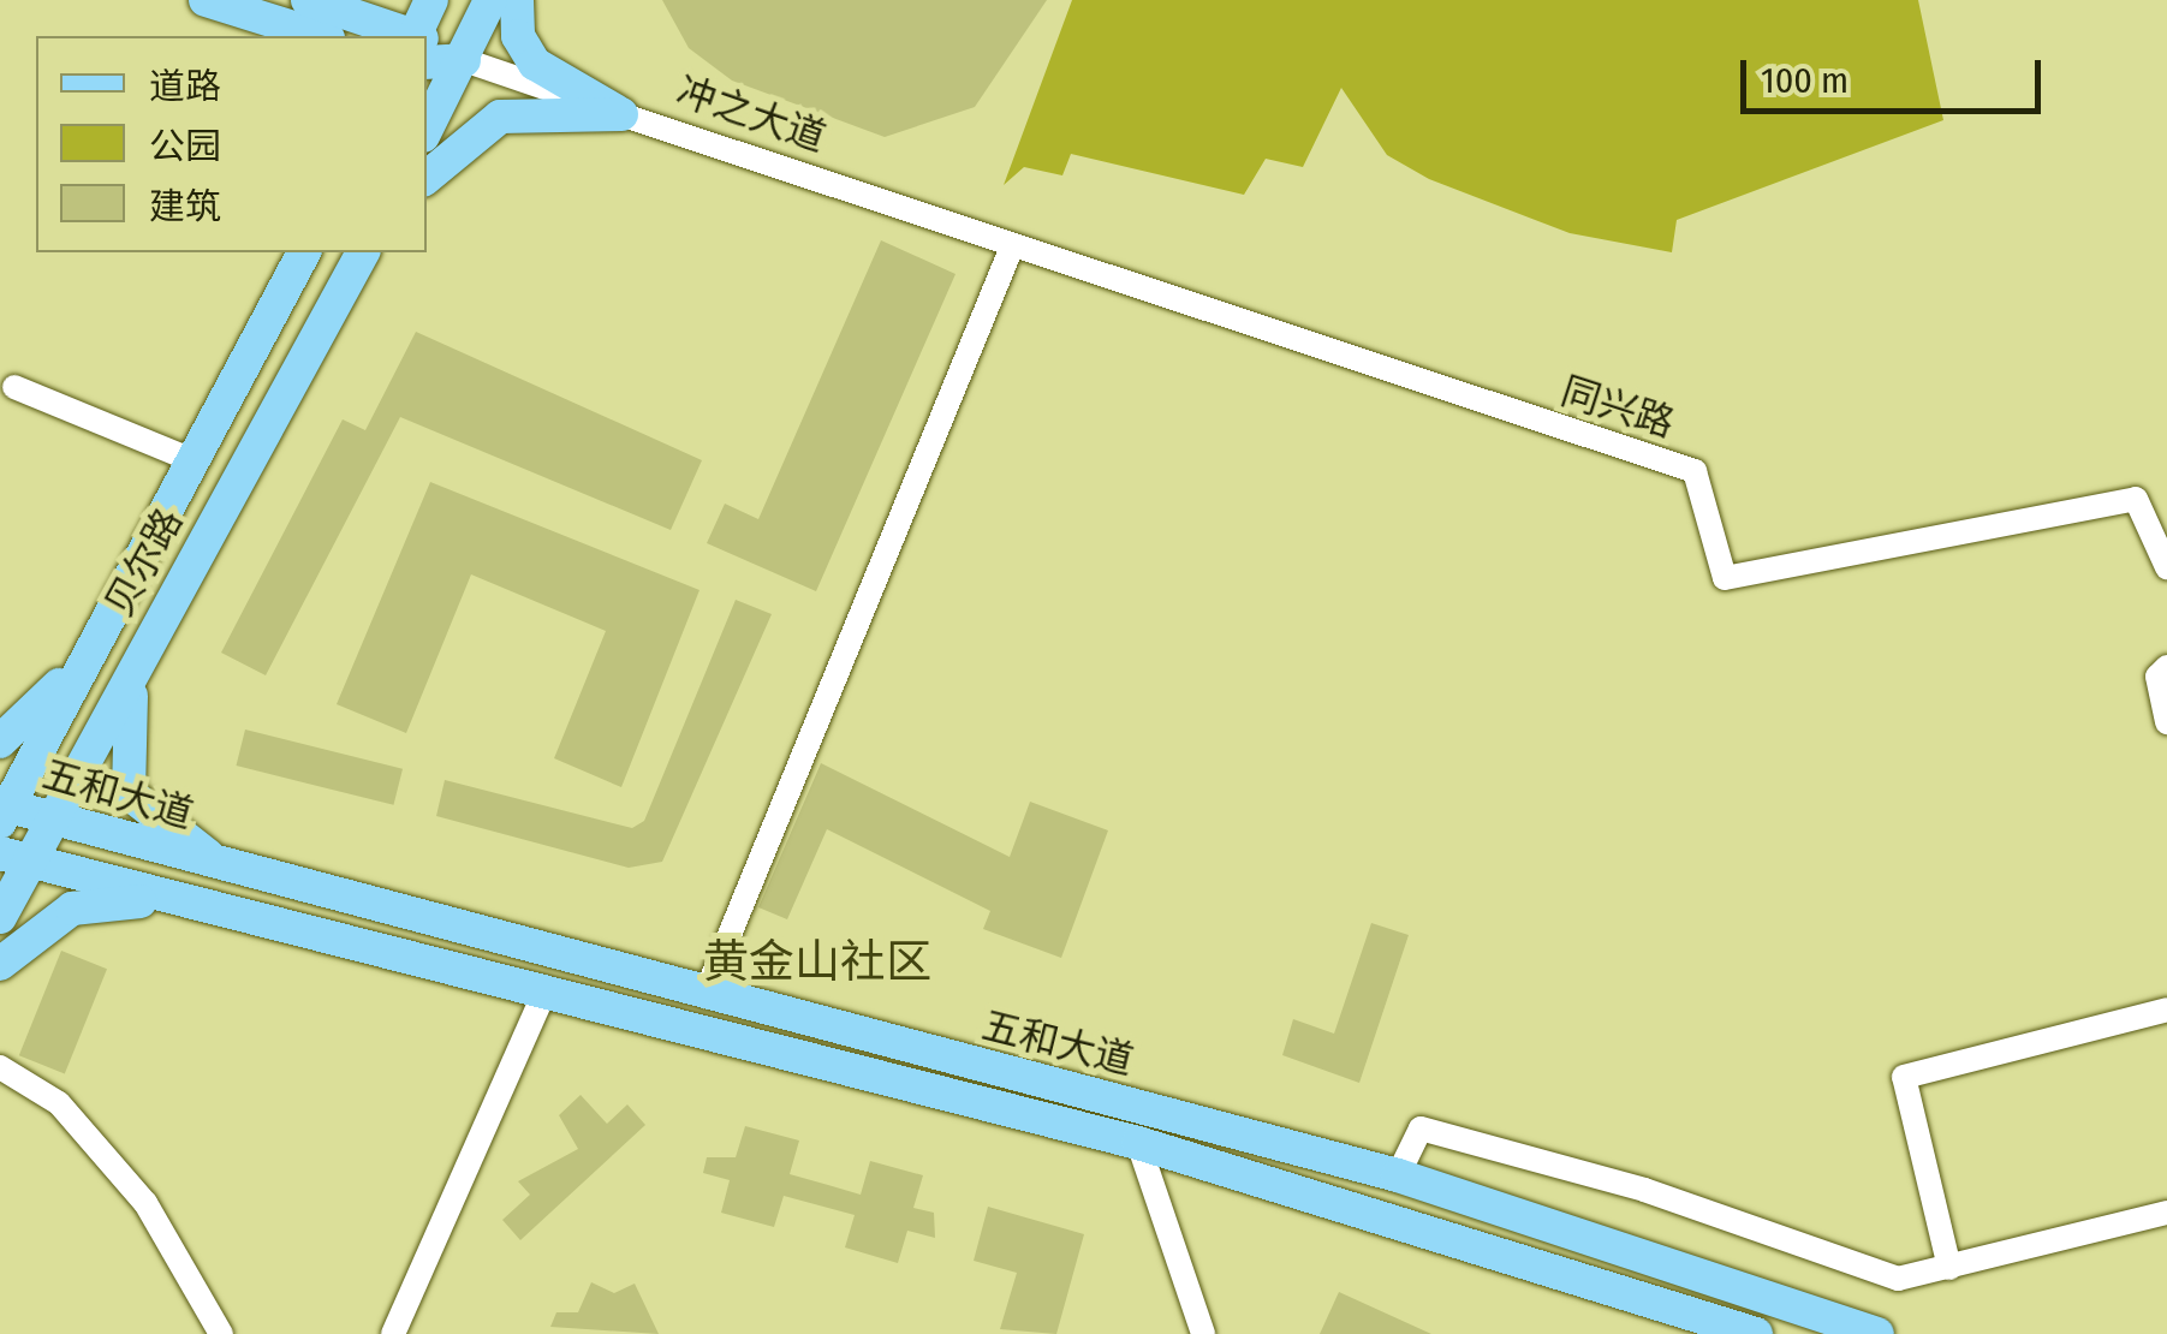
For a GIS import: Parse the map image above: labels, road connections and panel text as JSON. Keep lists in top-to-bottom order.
{
  "streets": {
    "main road": ["冲之大道", "贝尔路", "五和大道"],
    "street": ["同兴路"]
  },
  "crossings": [
    ["冲之大道", "同兴路"],
    ["贝尔路", "五和大道"]
  ],
  "districts": ["黄金山社区"],
  "legend": ["道路", "公园", "建筑"],
  "scale_bar": "100 m"
}
